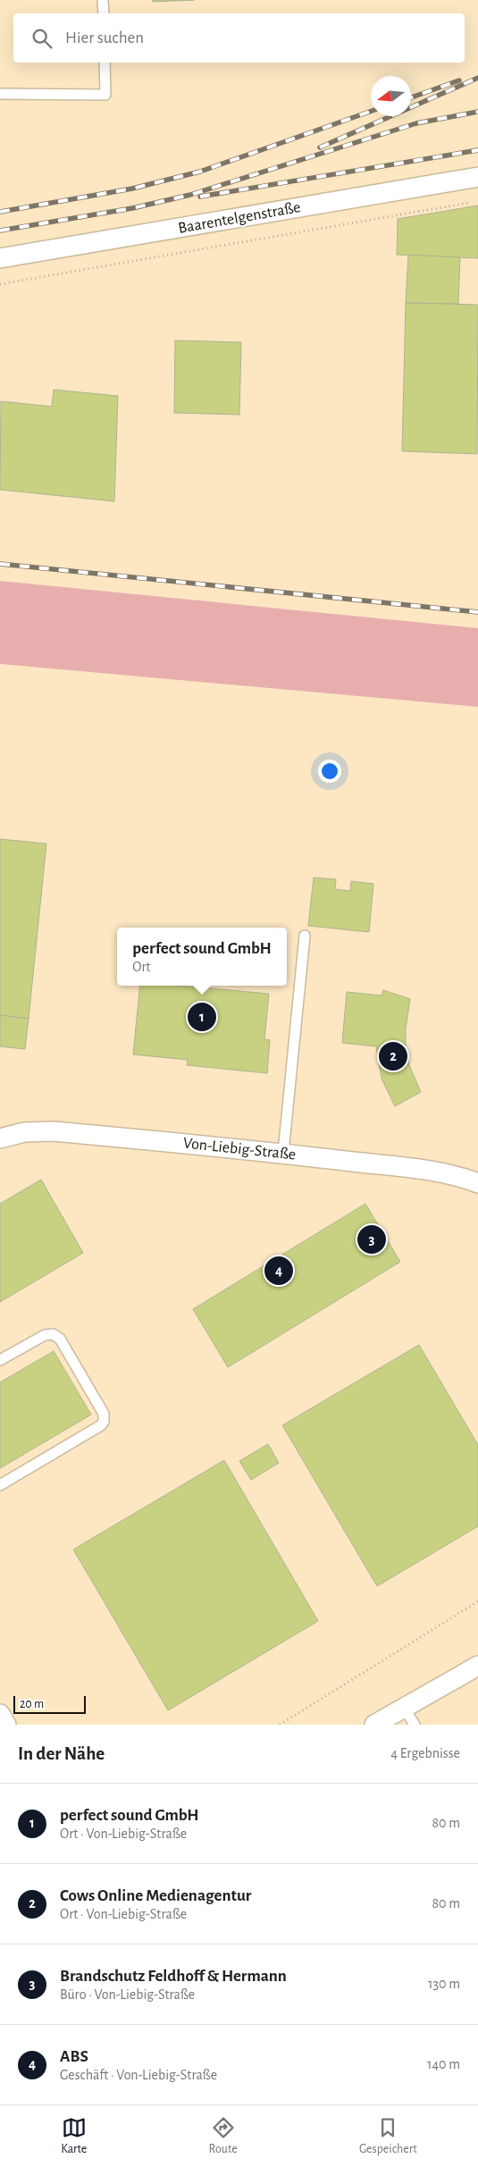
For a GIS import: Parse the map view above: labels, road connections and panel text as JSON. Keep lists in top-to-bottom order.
{
  "streets": {
    "street": ["Baarentelgenstraße", "Von-Liebig-Straße"]
  },
  "scale_bar": "20 m",
  "north": "left",
  "page": {
    "search": "Hier suchen",
    "popup": ["perfect sound GmbH", "Ort"],
    "pins": [
      "1",
      "2",
      "3",
      "4"
    ],
    "scale": "20 m",
    "heading": ["In der Nähe", "4 Ergebnisse"],
    "list": [
      {
        "mark": "1",
        "name": "perfect sound GmbH",
        "note": "Ort · Von-Liebig-Straße",
        "value": "80 m"
      },
      {
        "mark": "2",
        "name": "Cows Online Medienagentur",
        "note": "Ort · Von-Liebig-Straße",
        "value": "80 m"
      },
      {
        "mark": "3",
        "name": "Brandschutz Feldhoff & Hermann",
        "note": "Büro · Von-Liebig-Straße",
        "value": "130 m"
      },
      {
        "mark": "4",
        "name": "ABS",
        "note": "Geschäft · Von-Liebig-Straße",
        "value": "140 m"
      }
    ],
    "nav": ["Karte", "Route", "Gespeichert"]
  }
}
